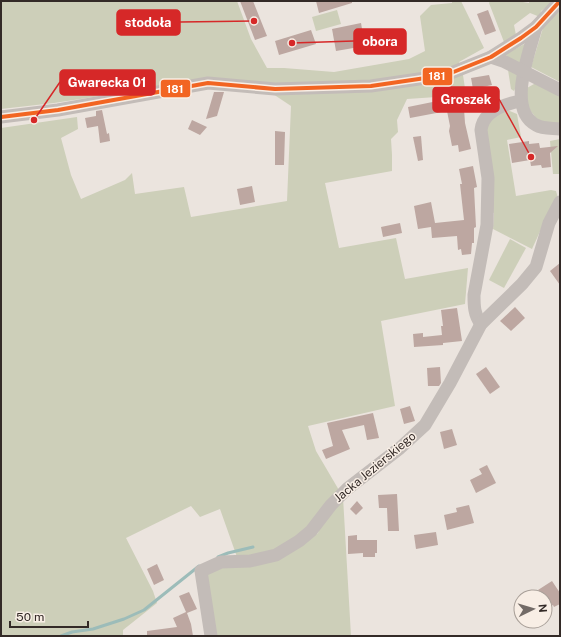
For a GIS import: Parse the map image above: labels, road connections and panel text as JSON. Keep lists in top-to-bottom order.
{
  "streets": {
    "street": ["Jacka Jezierskiego"]
  },
  "places": [
    "stodoła",
    "obora",
    "Gwarecka 01",
    "Groszek"
  ],
  "lines": ["transit line 181"],
  "scale_bar": "50 m",
  "north": "right"
}
